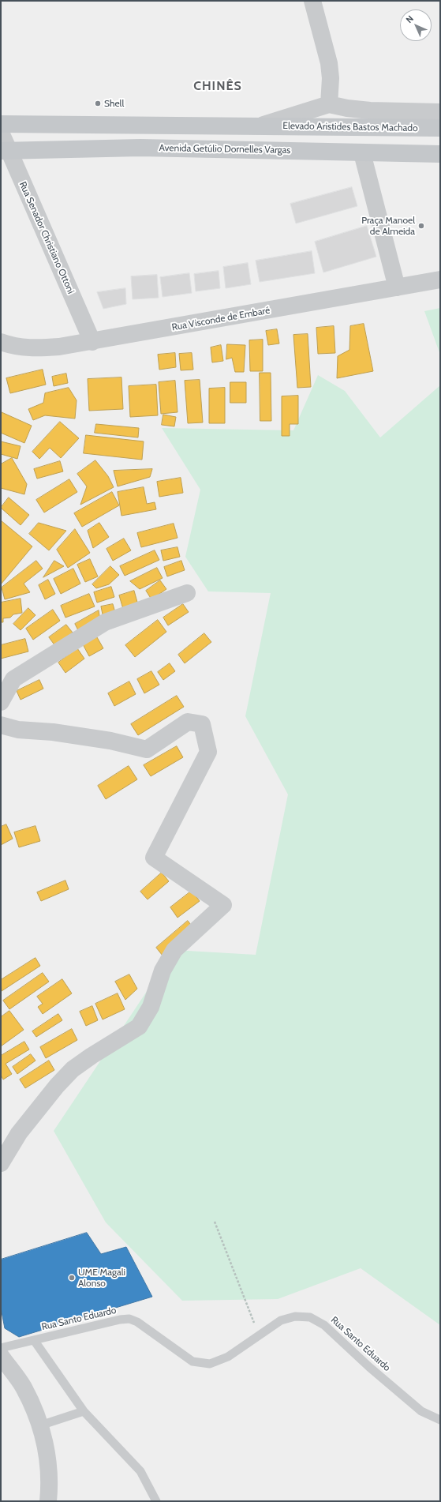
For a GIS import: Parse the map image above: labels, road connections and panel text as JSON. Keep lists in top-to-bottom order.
{
  "streets": {
    "main road": ["Elevado Aristides Bastos Machado", "Avenida Getúlio Dornelles Vargas"],
    "street": ["Rua Senador Christiano Ottoni", "Rua Visconde de Embaré"],
    "lane": ["Rua Santo Eduardo"]
  },
  "crossings": [
    ["Avenida Getúlio Dornelles Vargas", "Rua Senador Christiano Ottoni"],
    ["Rua Senador Christiano Ottoni", "Rua Visconde de Embaré"]
  ],
  "districts": ["CHINÊS"],
  "places": ["Shell", "Praça Manoel de Almeida", "UME Magali Alonso"],
  "north": "top left"
}
